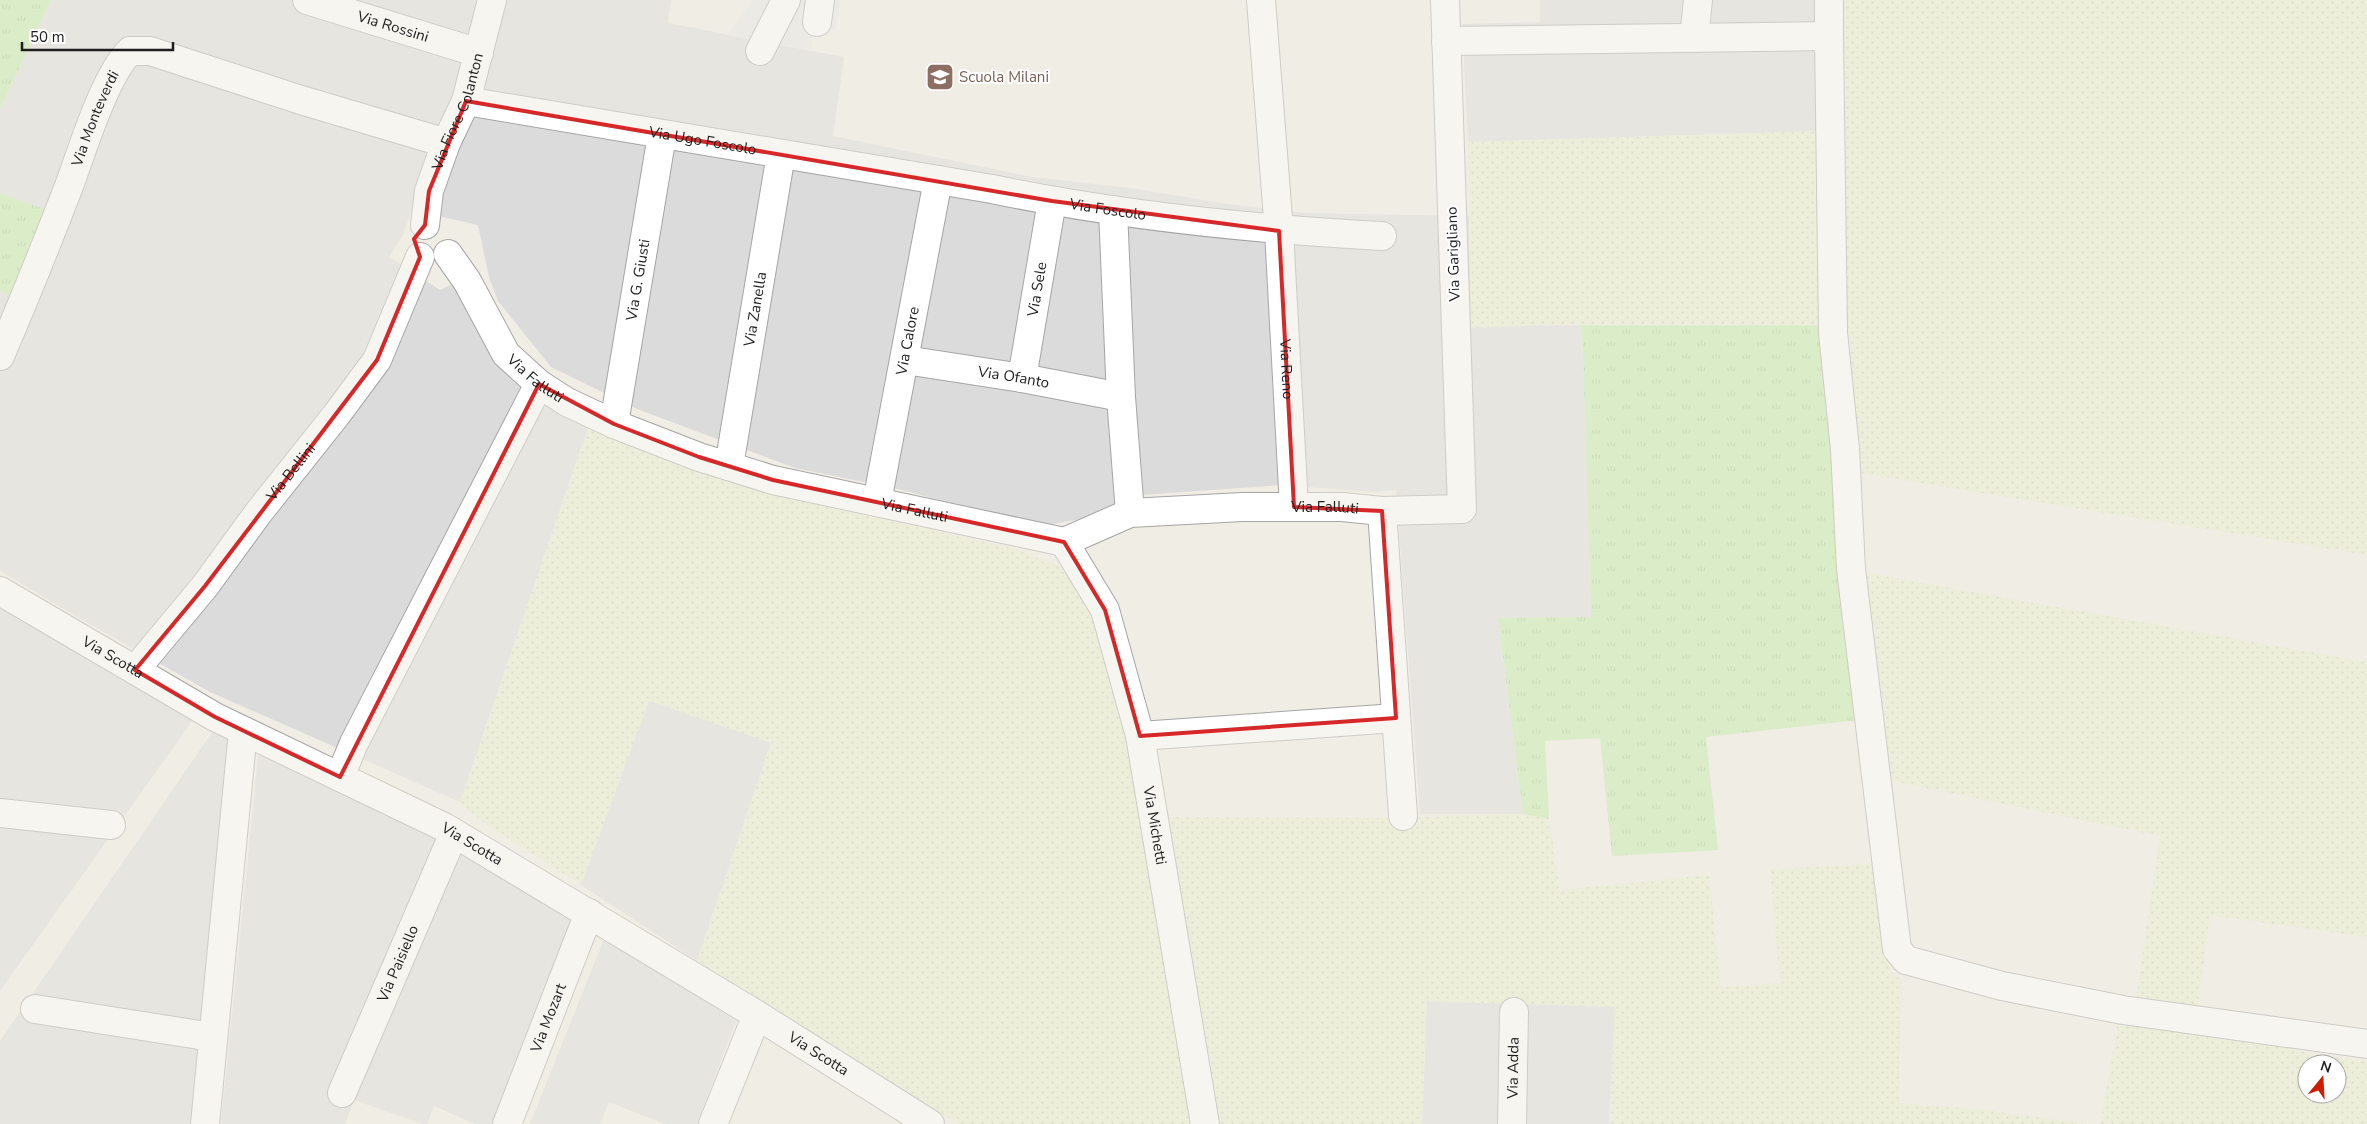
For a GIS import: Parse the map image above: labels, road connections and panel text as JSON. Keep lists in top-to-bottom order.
{
  "streets": {
    "street": [
      "Via Rossini",
      "Via Fiore Colanton",
      "Via Monteverdi",
      "Via Ugo Foscolo",
      "Via Foscolo",
      "Via Garigliano",
      "Via G. Giusti",
      "Via Sele",
      "Via Zanella",
      "Via Calore",
      "Via Reno",
      "Via Falluti",
      "Via Ofanto",
      "Via Bellini",
      "Via Scotta",
      "Via Michetti",
      "Via Paisiello",
      "Via Mozart",
      "Via Adda"
    ]
  },
  "crossings": [
    ["Via Rossini", "Via Fiore Colanton"],
    ["Via Fiore Colanton", "Via Monteverdi"],
    ["Via Fiore Colanton", "Via Ugo Foscolo"],
    ["Via Fiore Colanton", "Via Falluti"],
    ["Via Fiore Colanton", "Via Bellini"],
    ["Via Ugo Foscolo", "Via Foscolo"],
    ["Via Ugo Foscolo", "Via G. Giusti"],
    ["Via Ugo Foscolo", "Via Zanella"],
    ["Via Ugo Foscolo", "Via Calore"],
    ["Via Foscolo", "Via Sele"],
    ["Via Foscolo", "Via Calore"],
    ["Via Foscolo", "Via Reno"],
    ["Via Garigliano", "Via Falluti"],
    ["Via G. Giusti", "Via Falluti"],
    ["Via Sele", "Via Ofanto"],
    ["Via Zanella", "Via Falluti"],
    ["Via Calore", "Via Falluti"],
    ["Via Calore", "Via Ofanto"],
    ["Via Reno", "Via Falluti"],
    ["Via Falluti", "Via Bellini"],
    ["Via Falluti", "Via Michetti"],
    ["Via Bellini", "Via Scotta"],
    ["Via Scotta", "Via Paisiello"],
    ["Via Scotta", "Via Mozart"]
  ],
  "places": {
    "school or university": ["Scuola Milani"]
  },
  "scale_bar": "50 m",
  "north": "top"
}
